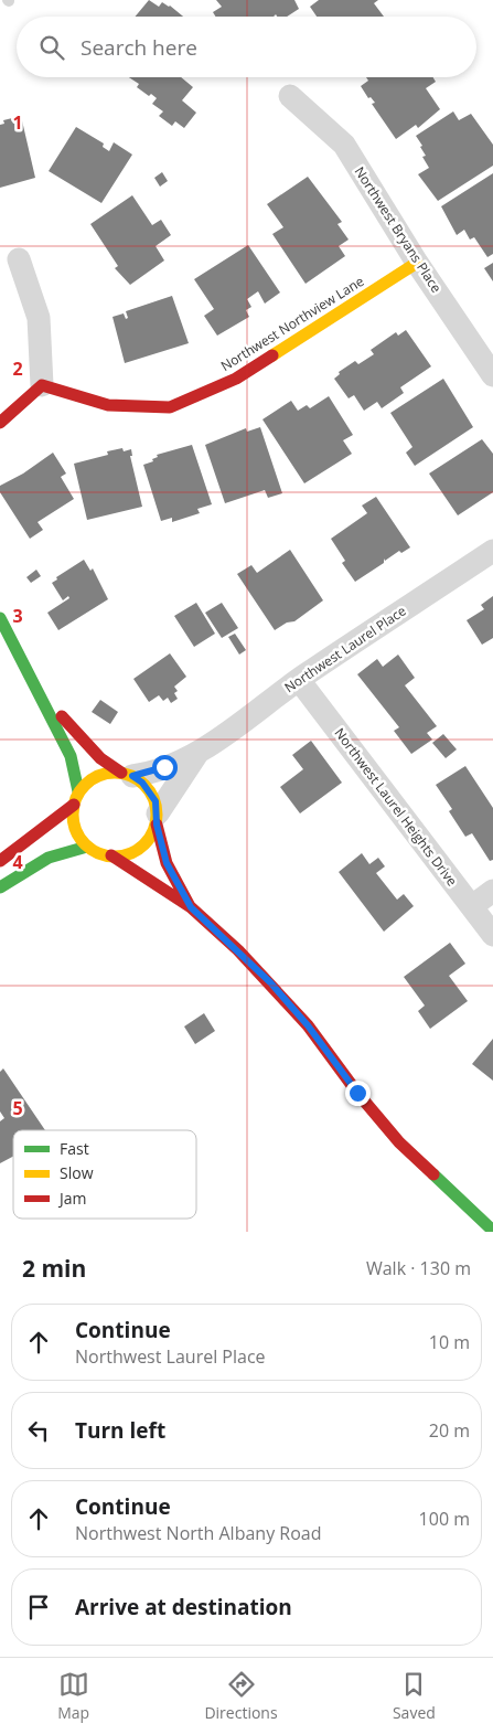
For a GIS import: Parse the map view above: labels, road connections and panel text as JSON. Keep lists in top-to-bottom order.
{
  "streets": {
    "main road": ["Northwest Northview Lane"],
    "street": ["Northwest Bryans Place", "Northwest Laurel Place", "Northwest Laurel Heights Drive"]
  },
  "crossings": [
    ["Northwest Bryans Place", "Northwest Northview Lane"],
    ["Northwest Laurel Place", "Northwest Laurel Heights Drive"]
  ],
  "legend": ["Fast", "Slow", "Jam"],
  "page": {
    "search": "Search here",
    "heading": ["2 min", "Walk · 130 m"],
    "list": [
      ["Continue", "Northwest Laurel Place", "10 m"],
      ["Turn left", "20 m"],
      ["Continue", "Northwest North Albany Road", "100 m"],
      "Arrive at destination"
    ],
    "nav": ["Map", "Directions", "Saved"]
  },
  "grid": {
    "rows": [
      "1",
      "2",
      "3",
      "4",
      "5"
    ]
  }
}
